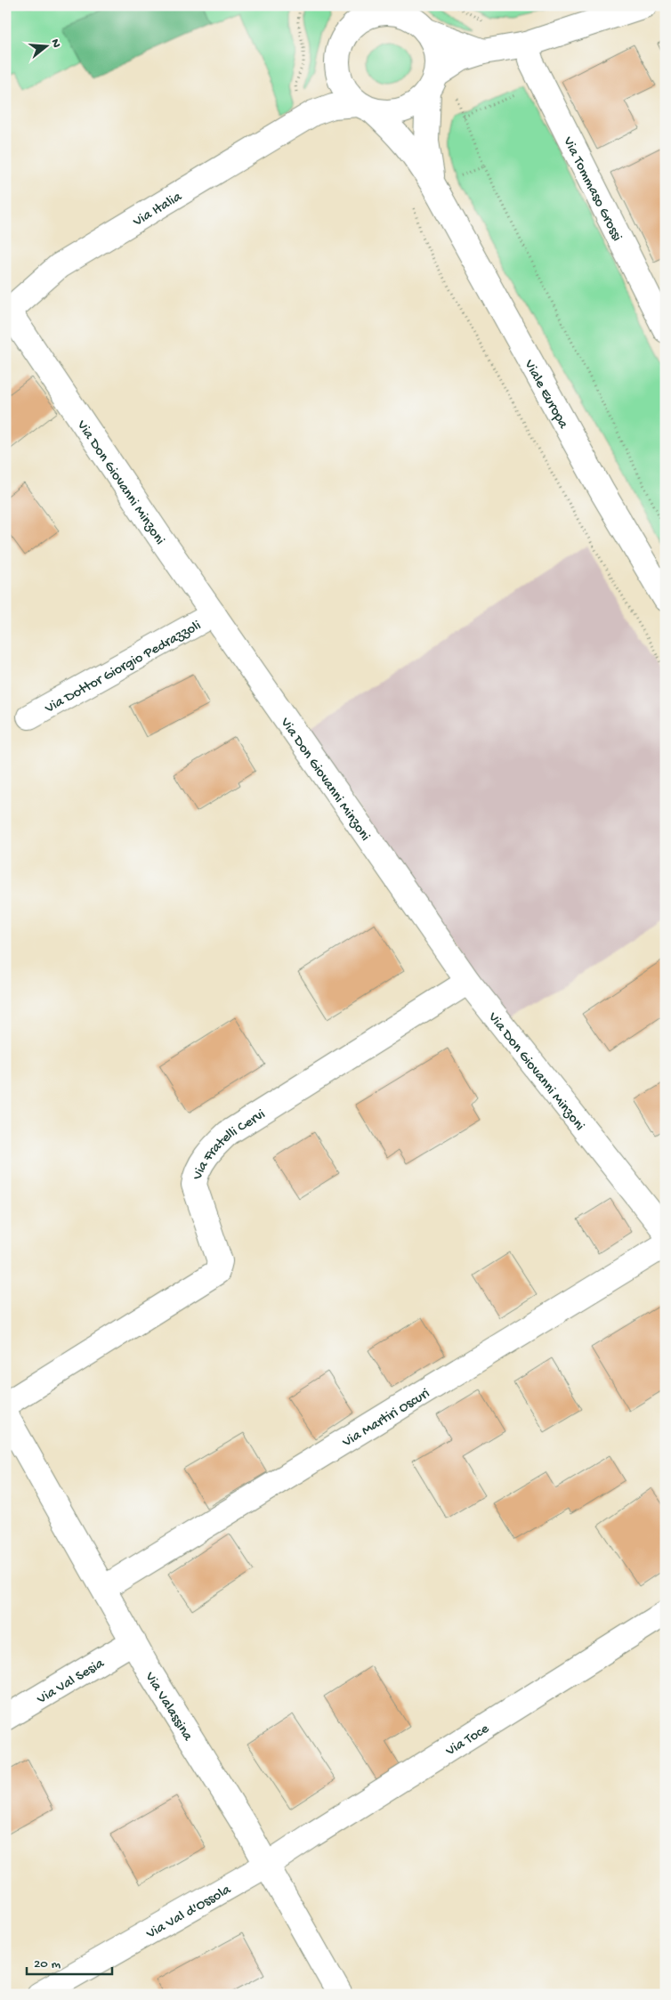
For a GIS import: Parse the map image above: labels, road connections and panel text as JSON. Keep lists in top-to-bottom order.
{
  "streets": {
    "street": [
      "Via Tommaso Grossi",
      "Via Italia",
      "Viale Europa",
      "Via Don Giovanni Minzoni",
      "Via Dottor Giorgio Pedrazzoli",
      "Via Fratelli Cervi",
      "Via Martiri Oscuri",
      "Via Val Sesia",
      "Via Valassina",
      "Via Toce",
      "Via Val d'Ossola"
    ]
  },
  "crossings": [
    ["Via Italia", "Viale Europa"],
    ["Via Italia", "Via Don Giovanni Minzoni"],
    ["Via Don Giovanni Minzoni", "Via Dottor Giorgio Pedrazzoli"],
    ["Via Don Giovanni Minzoni", "Via Fratelli Cervi"],
    ["Via Martiri Oscuri", "Via Valassina"],
    ["Via Val Sesia", "Via Valassina"],
    ["Via Valassina", "Via Toce"],
    ["Via Valassina", "Via Val d'Ossola"],
    ["Via Toce", "Via Val d'Ossola"]
  ],
  "scale_bar": "20 m",
  "north": "right"
}
